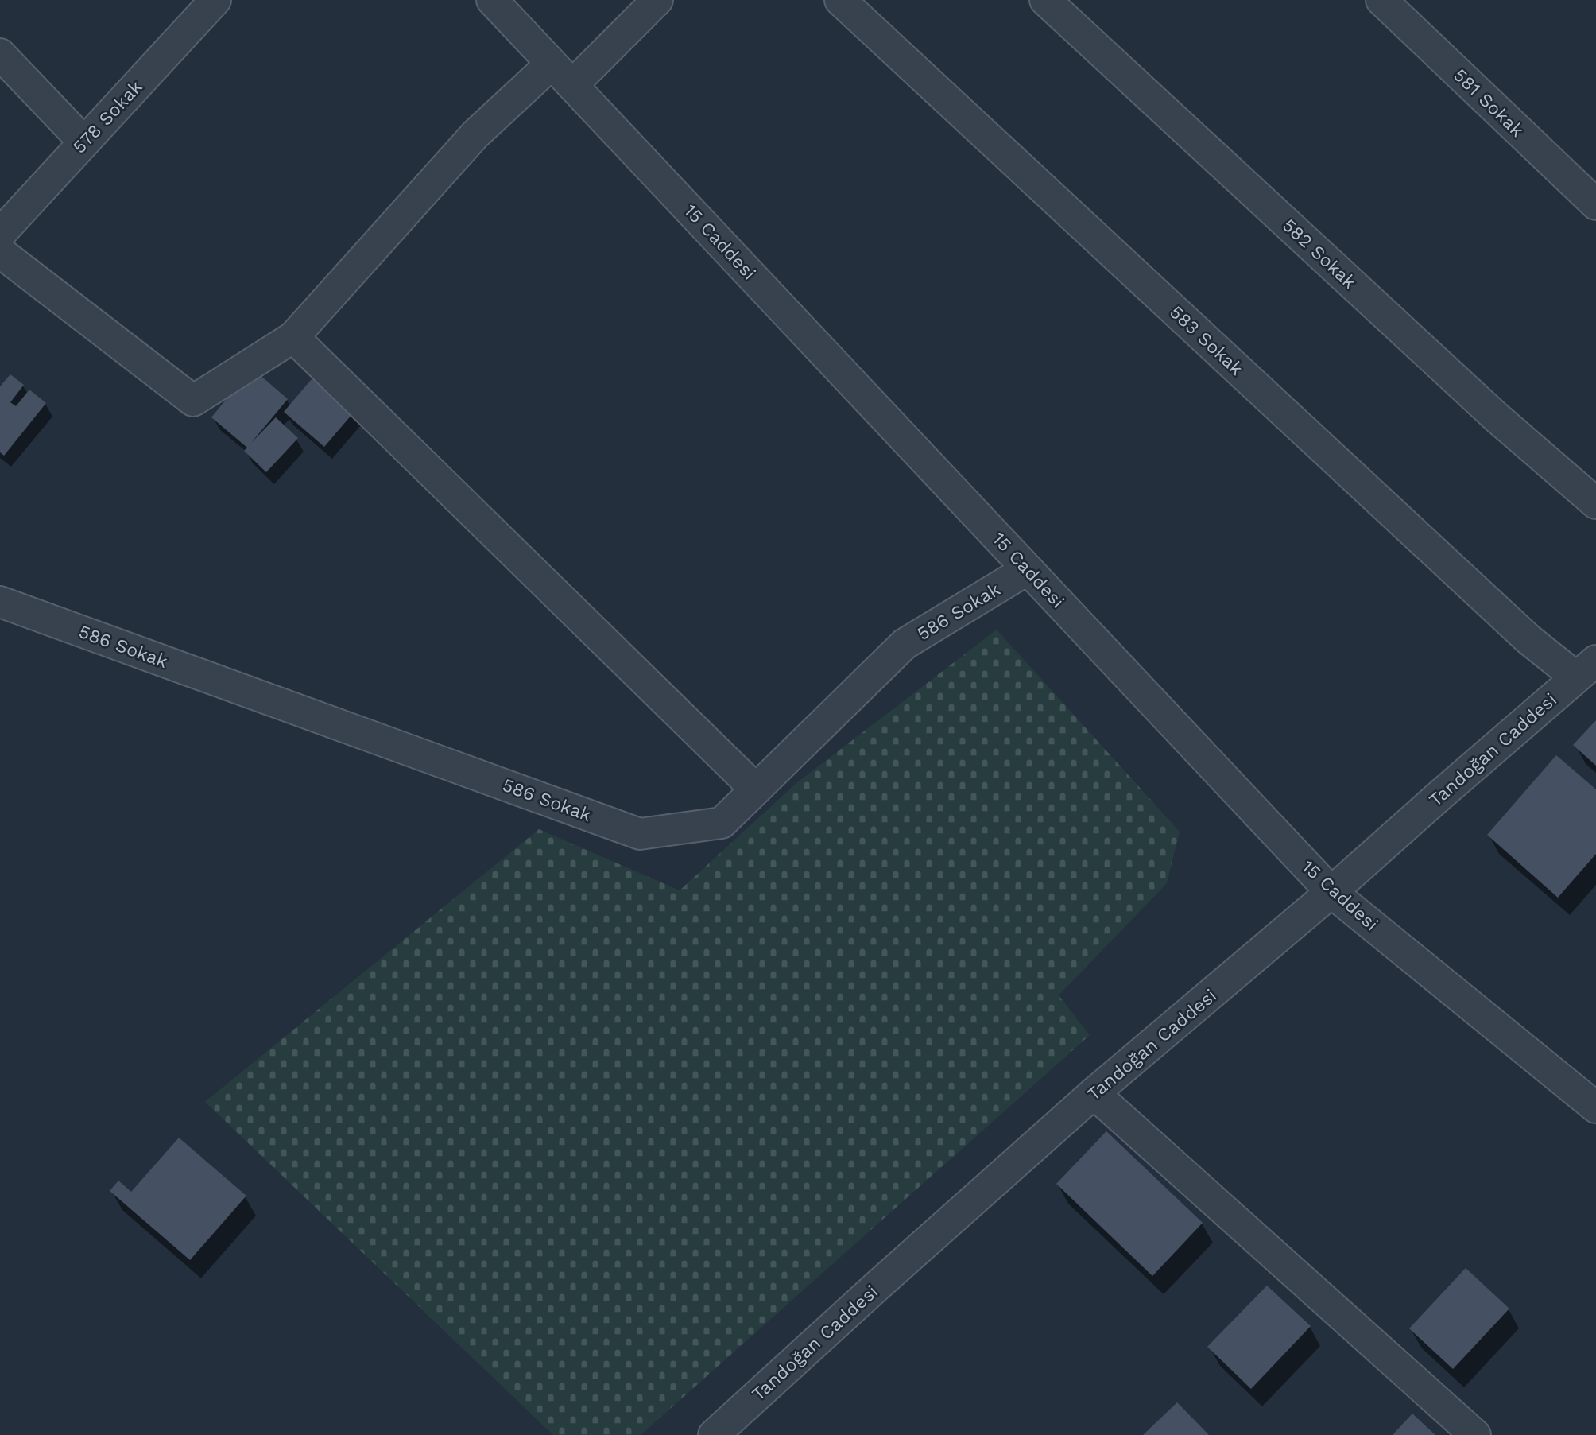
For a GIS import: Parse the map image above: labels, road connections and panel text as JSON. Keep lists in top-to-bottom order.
{
  "streets": {
    "street": [
      "581 Sokak",
      "578 Sokak",
      "15 Caddesi",
      "582 Sokak",
      "583 Sokak",
      "586 Sokak",
      "Tandoğan Caddesi"
    ]
  },
  "crossings": [
    ["15 Caddesi", "586 Sokak"],
    ["15 Caddesi", "Tandoğan Caddesi"],
    ["583 Sokak", "Tandoğan Caddesi"]
  ]
}
